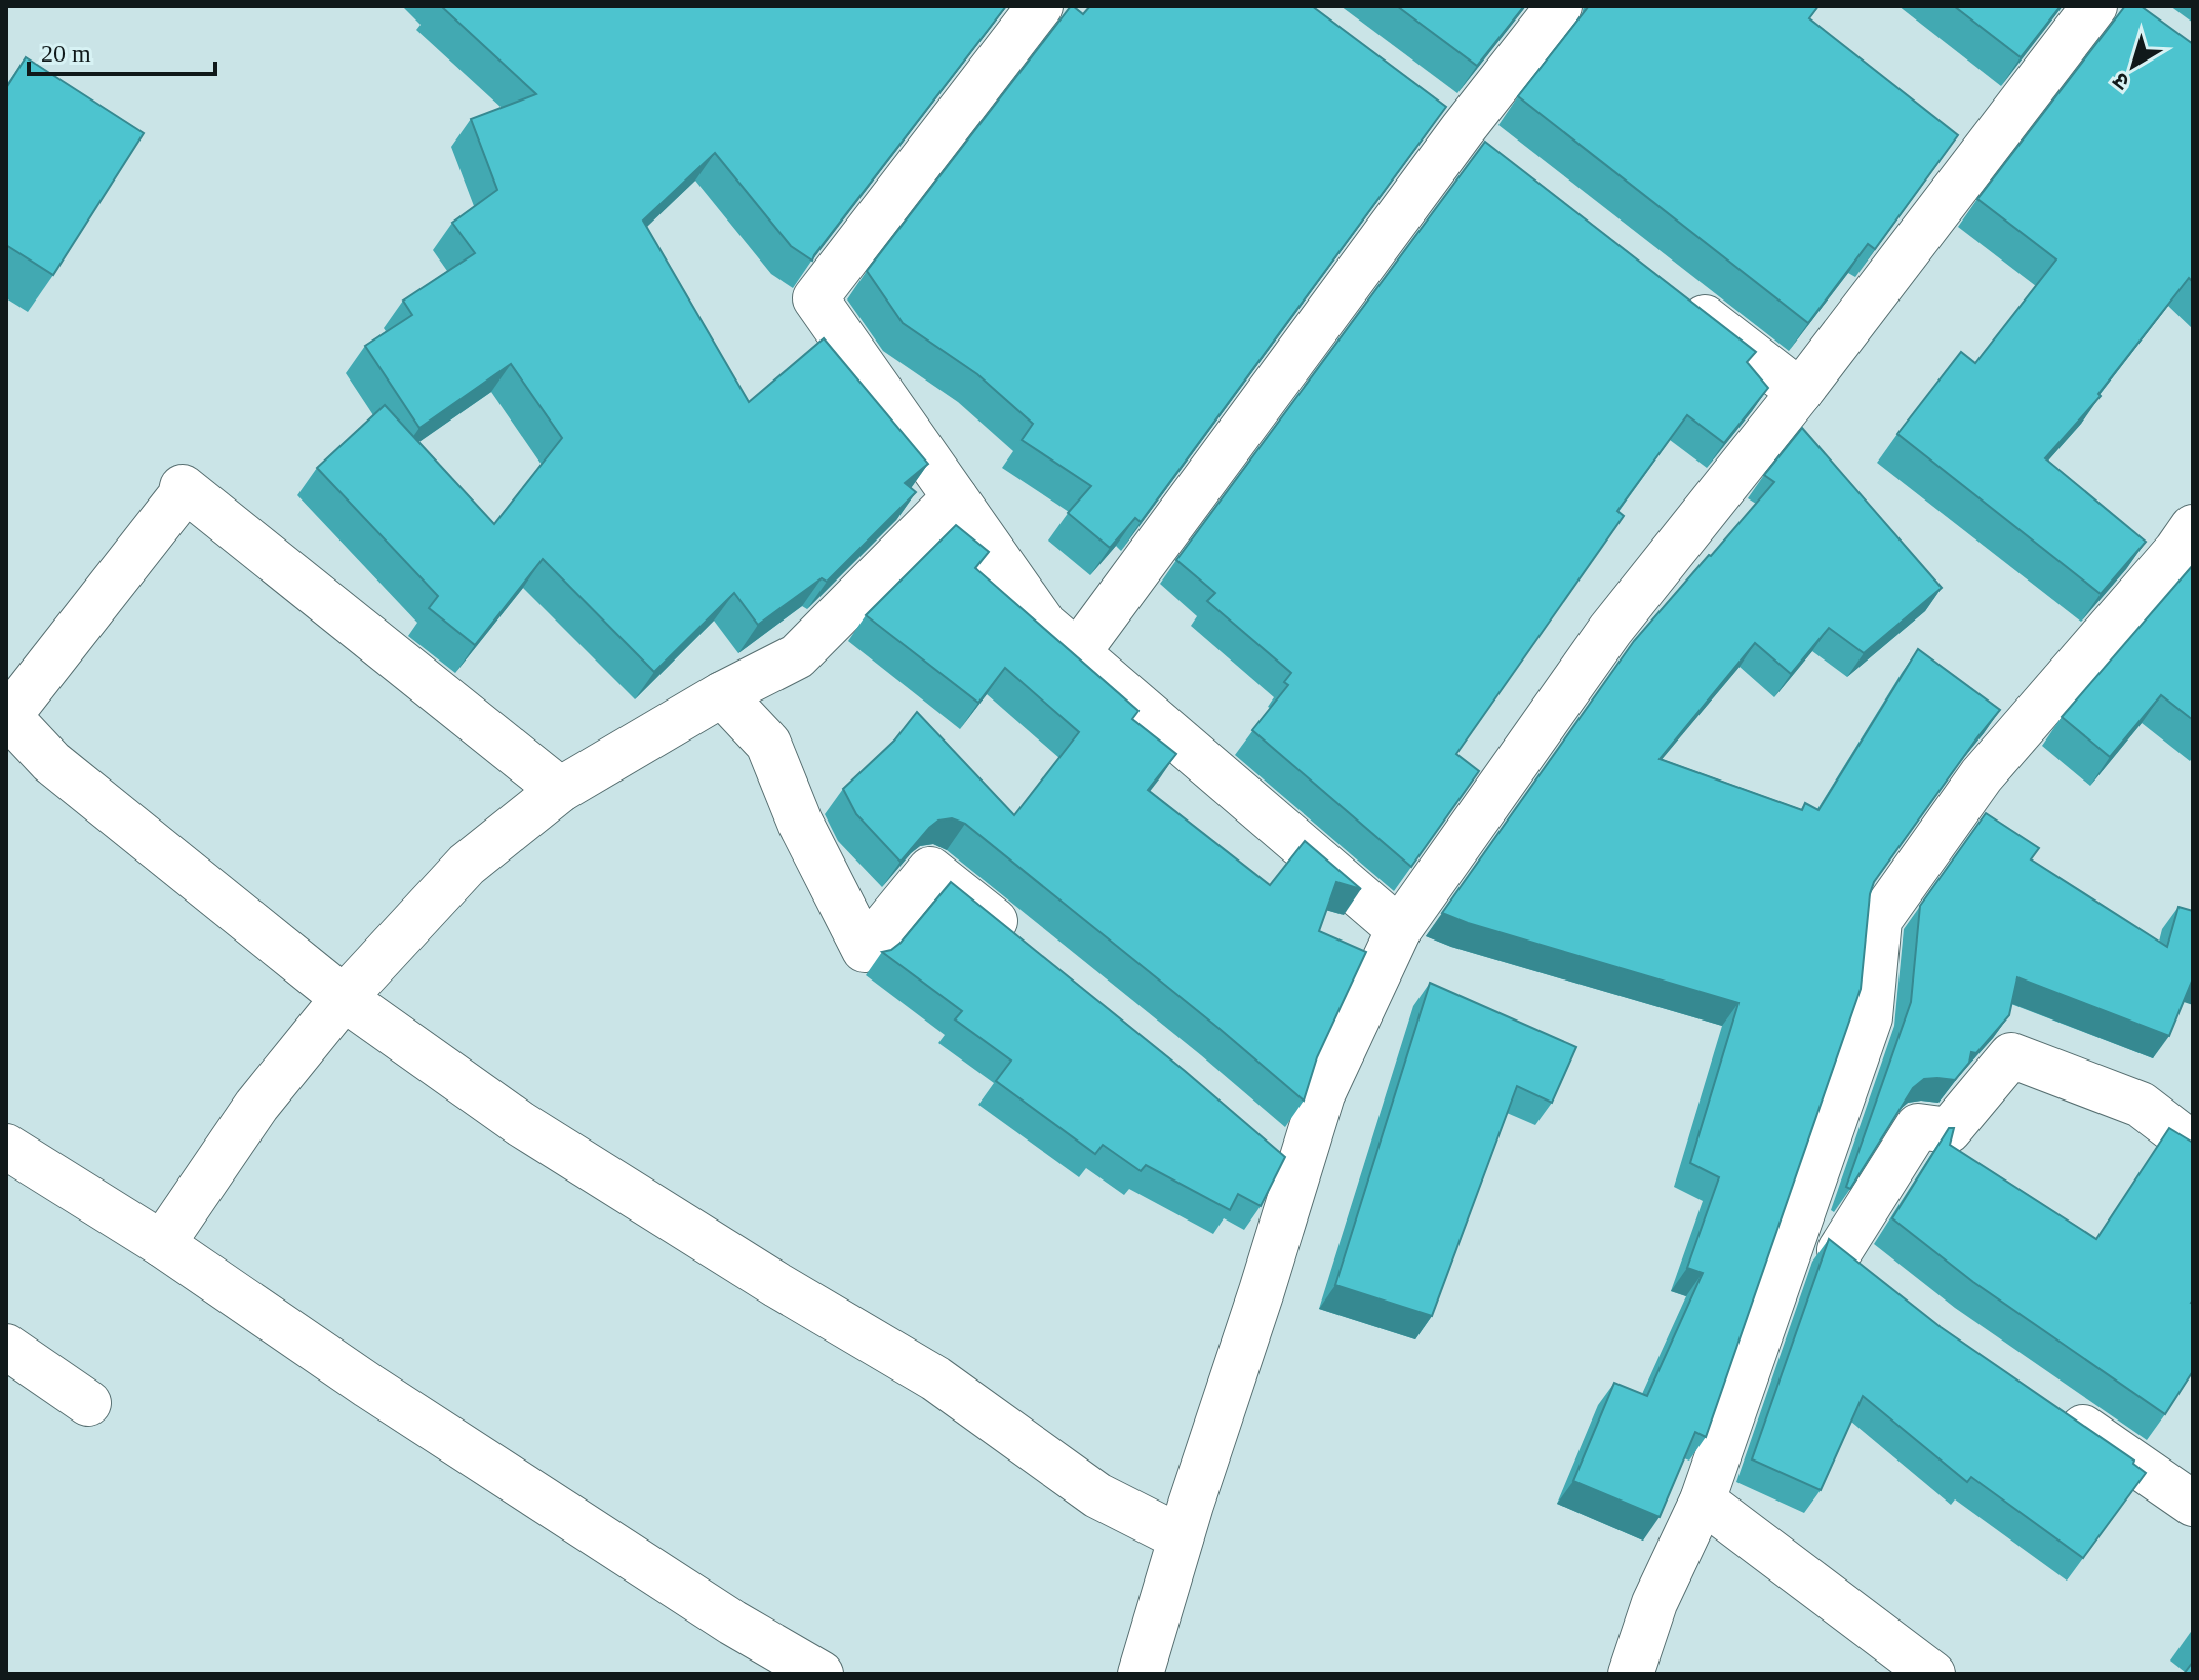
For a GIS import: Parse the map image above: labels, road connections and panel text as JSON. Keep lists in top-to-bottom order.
{
  "scale_bar": "20 m",
  "north": "bottom left"
}
